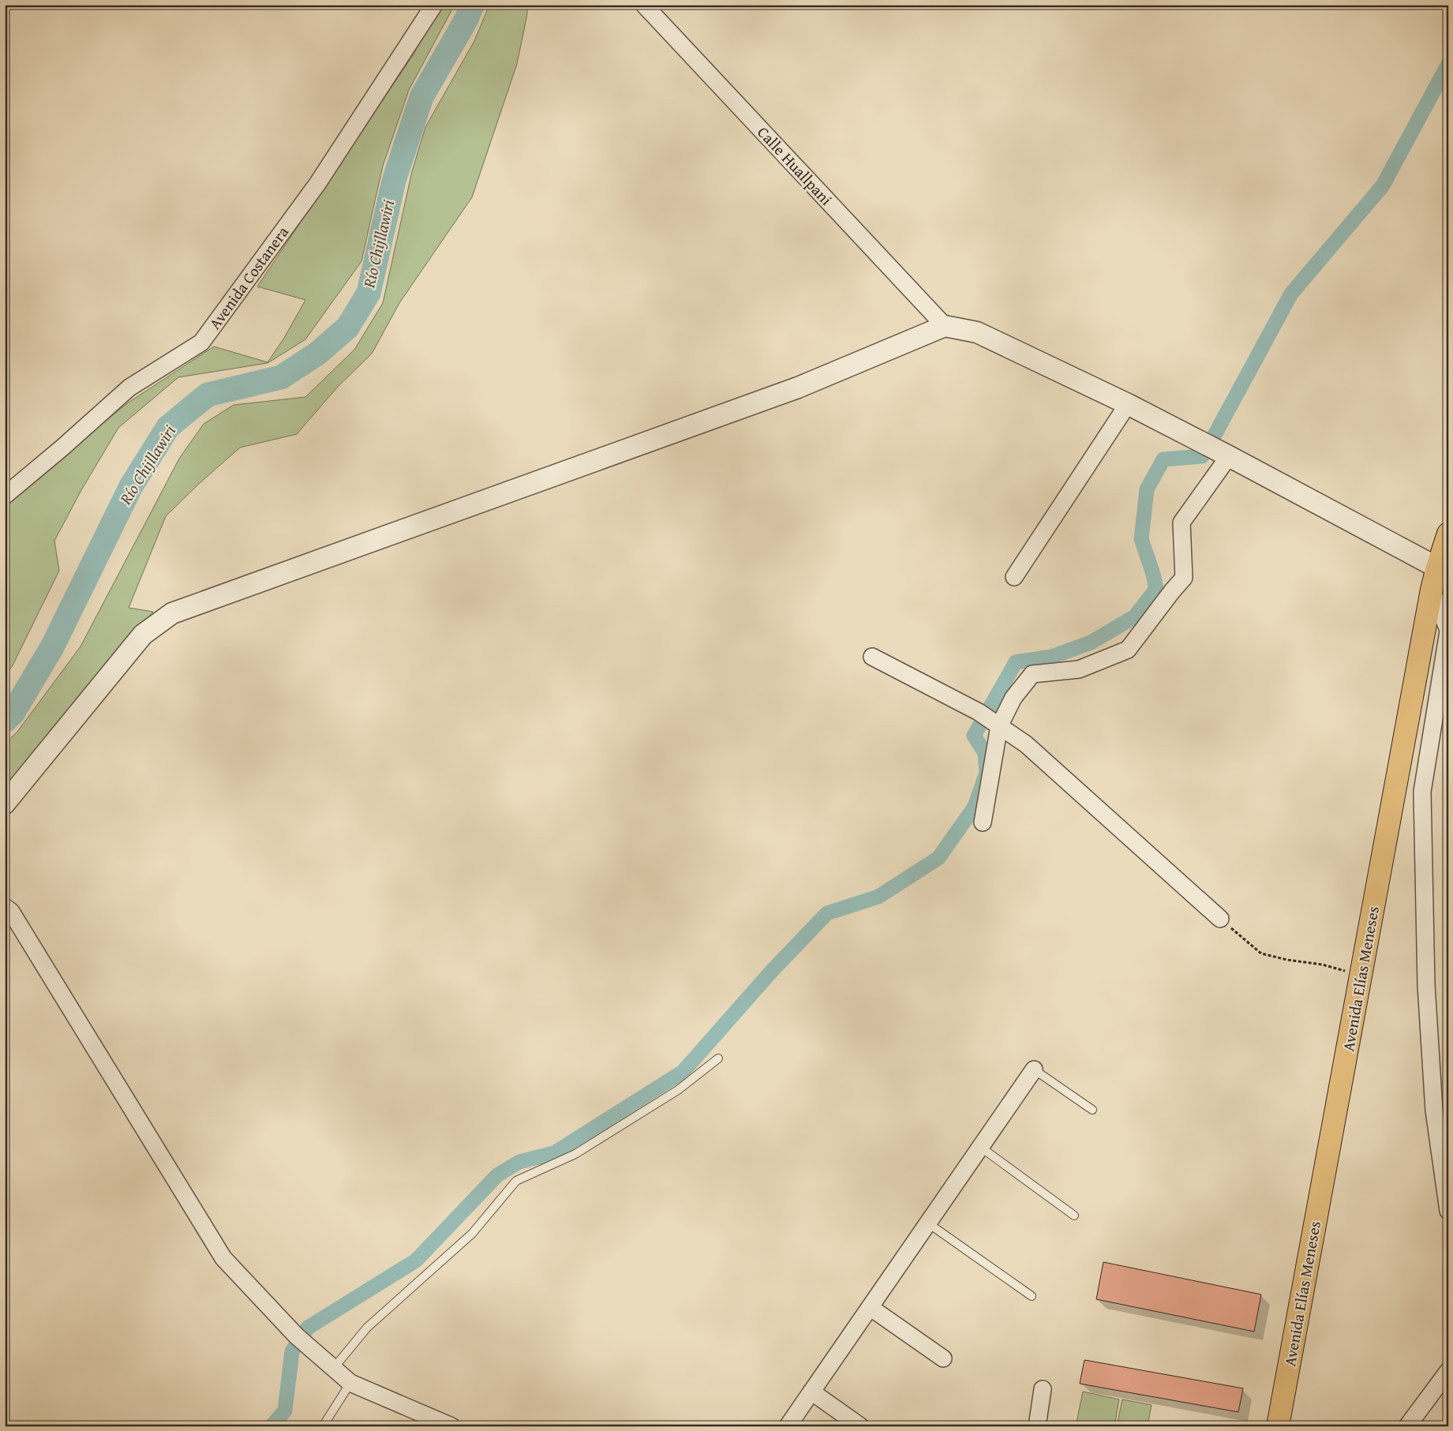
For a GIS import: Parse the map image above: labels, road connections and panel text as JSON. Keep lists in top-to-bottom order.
{
  "streets": {
    "main road": ["Avenida Elías Meneses"],
    "street": ["Calle Huallpani", "Avenida Costanera"]
  },
  "water": ["Río Chijllawiri"]
}
